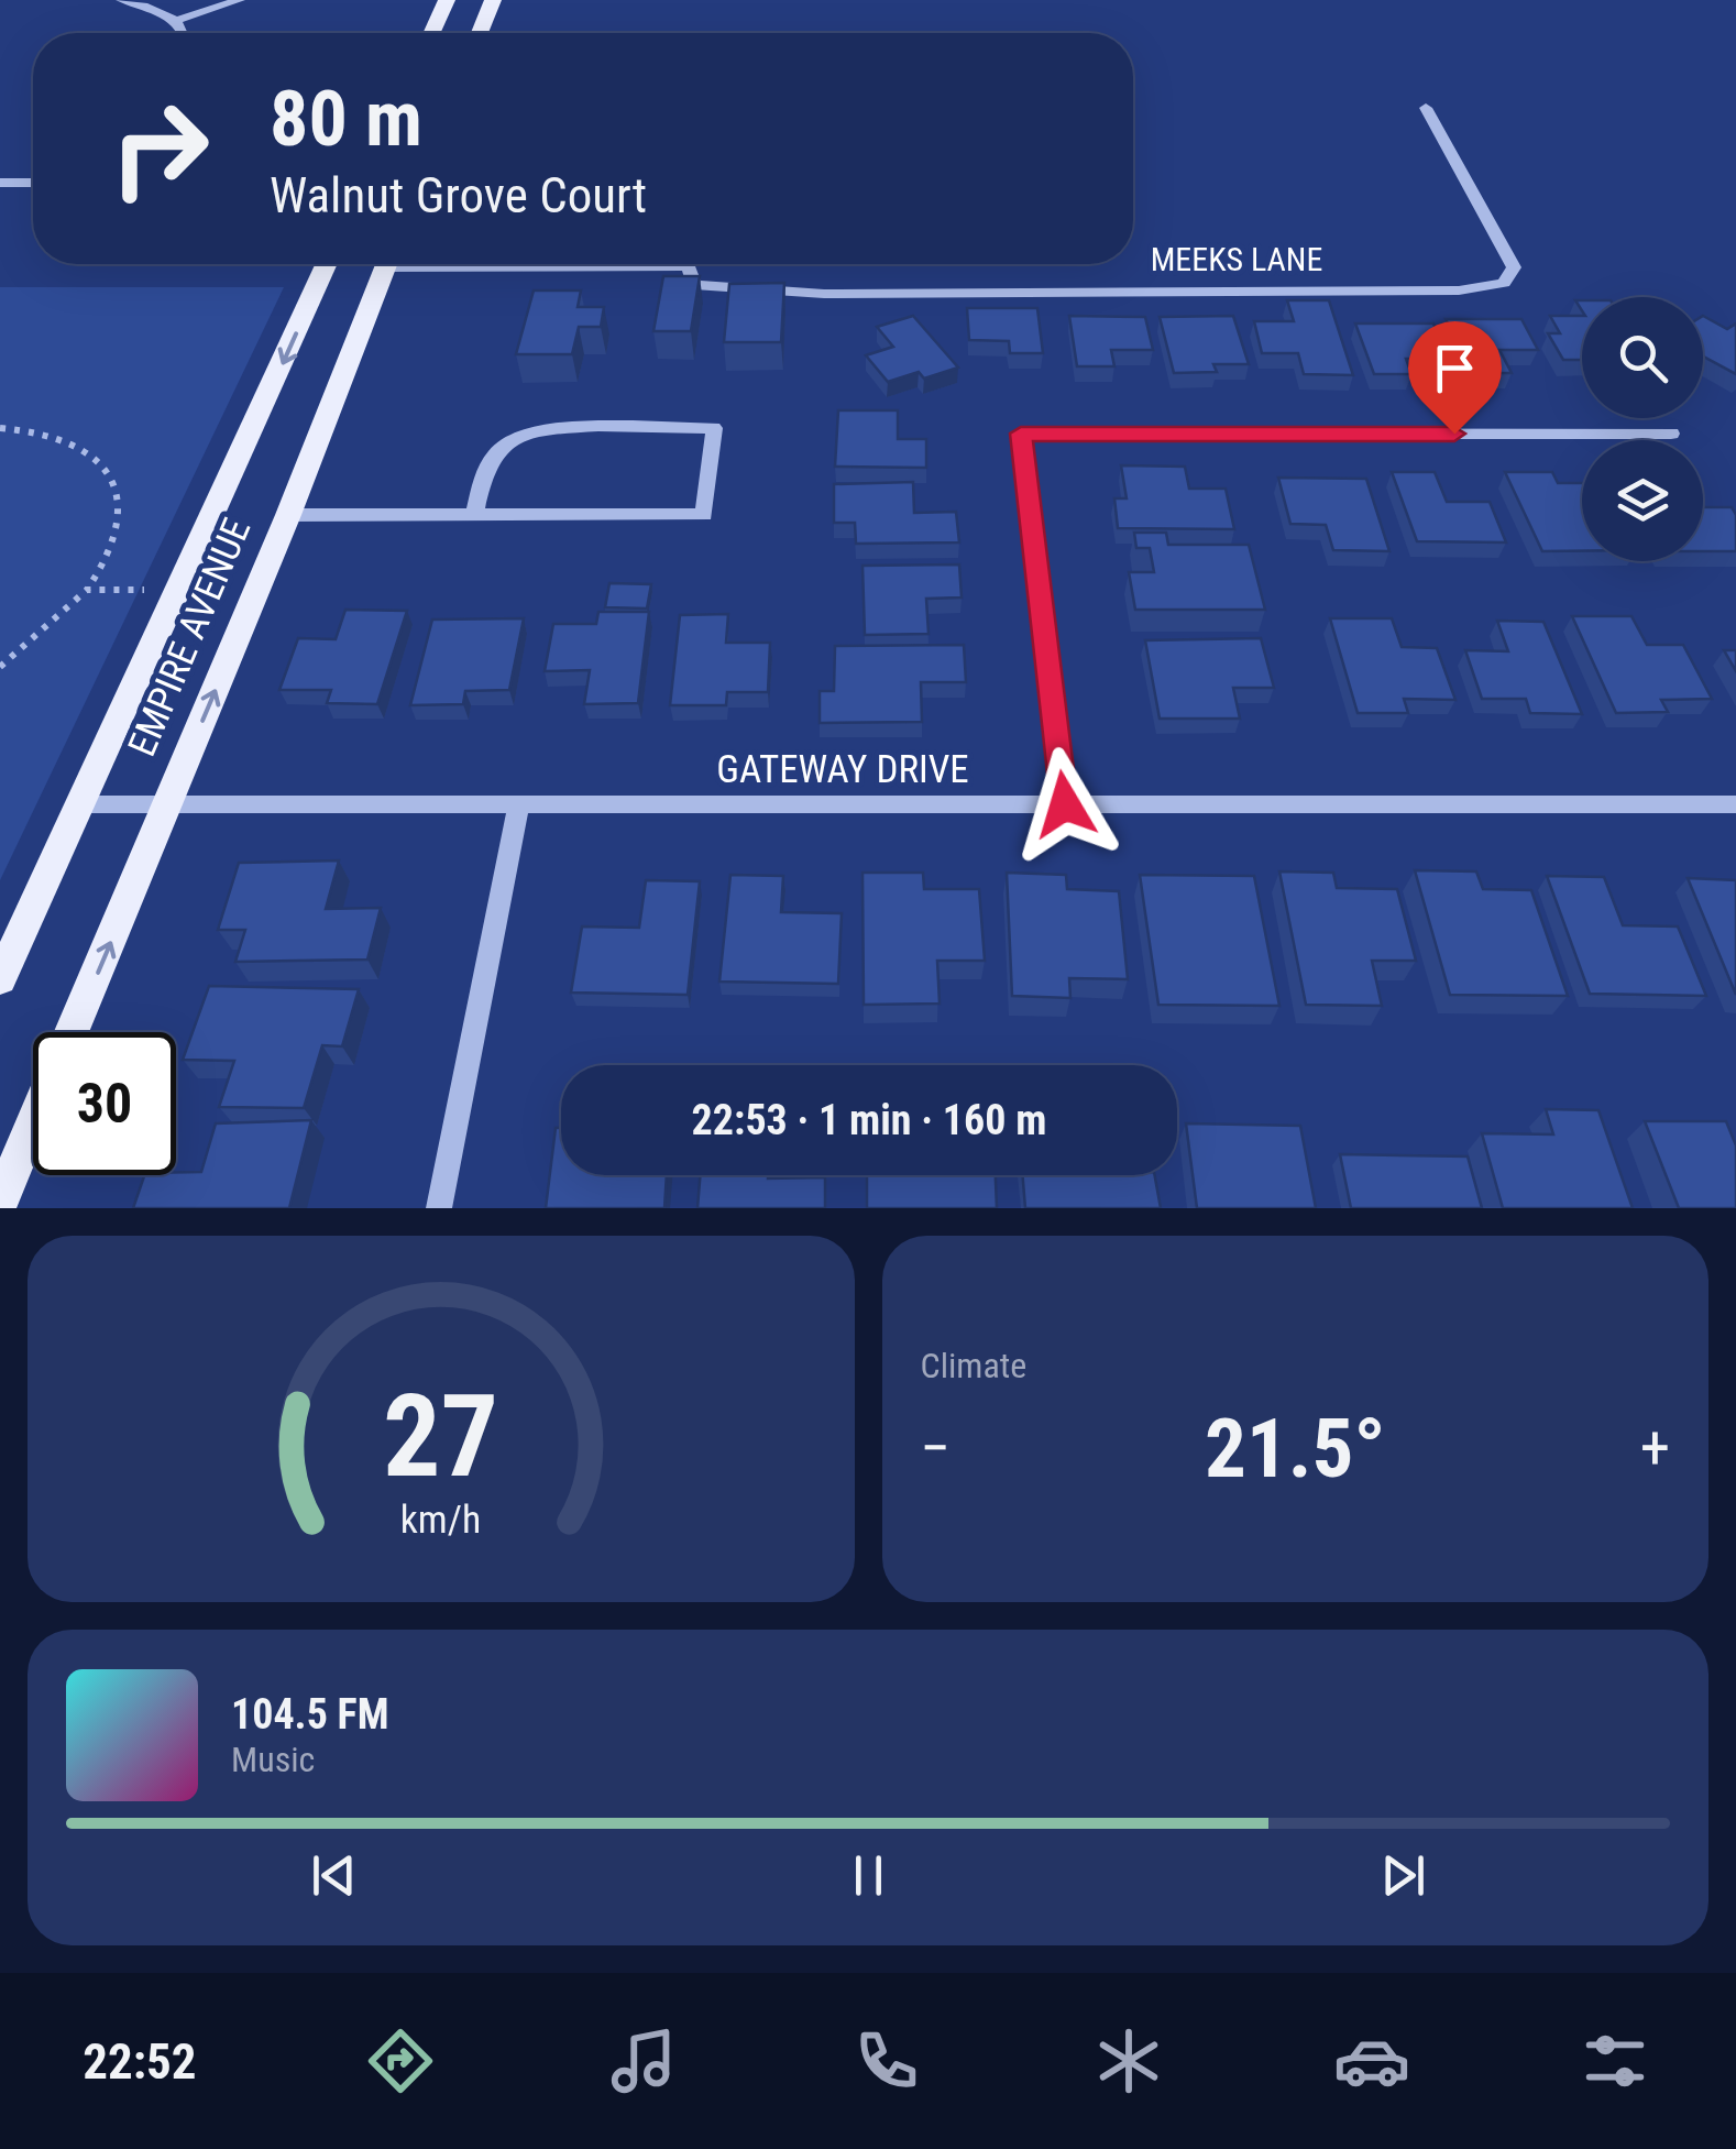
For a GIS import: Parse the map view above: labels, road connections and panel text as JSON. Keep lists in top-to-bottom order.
{
  "streets": {
    "main road": ["EMPIRE AVENUE"],
    "street": ["MEEKS LANE", "GATEWAY DRIVE"]
  },
  "crossings": [
    ["EMPIRE AVENUE", "GATEWAY DRIVE"]
  ],
  "page": {
    "turn": ["80 m", "Walnut Grove Court"],
    "limit": "30",
    "trip": "22:53 · 1 min · 160 m",
    "tile": "Climate",
    "heat": ["−", "21.5°", "+"],
    "song": ["104.5 FM", "Music"],
    "tabs": "22:52",
    "gauge": ["27", "km/h"]
  }
}
